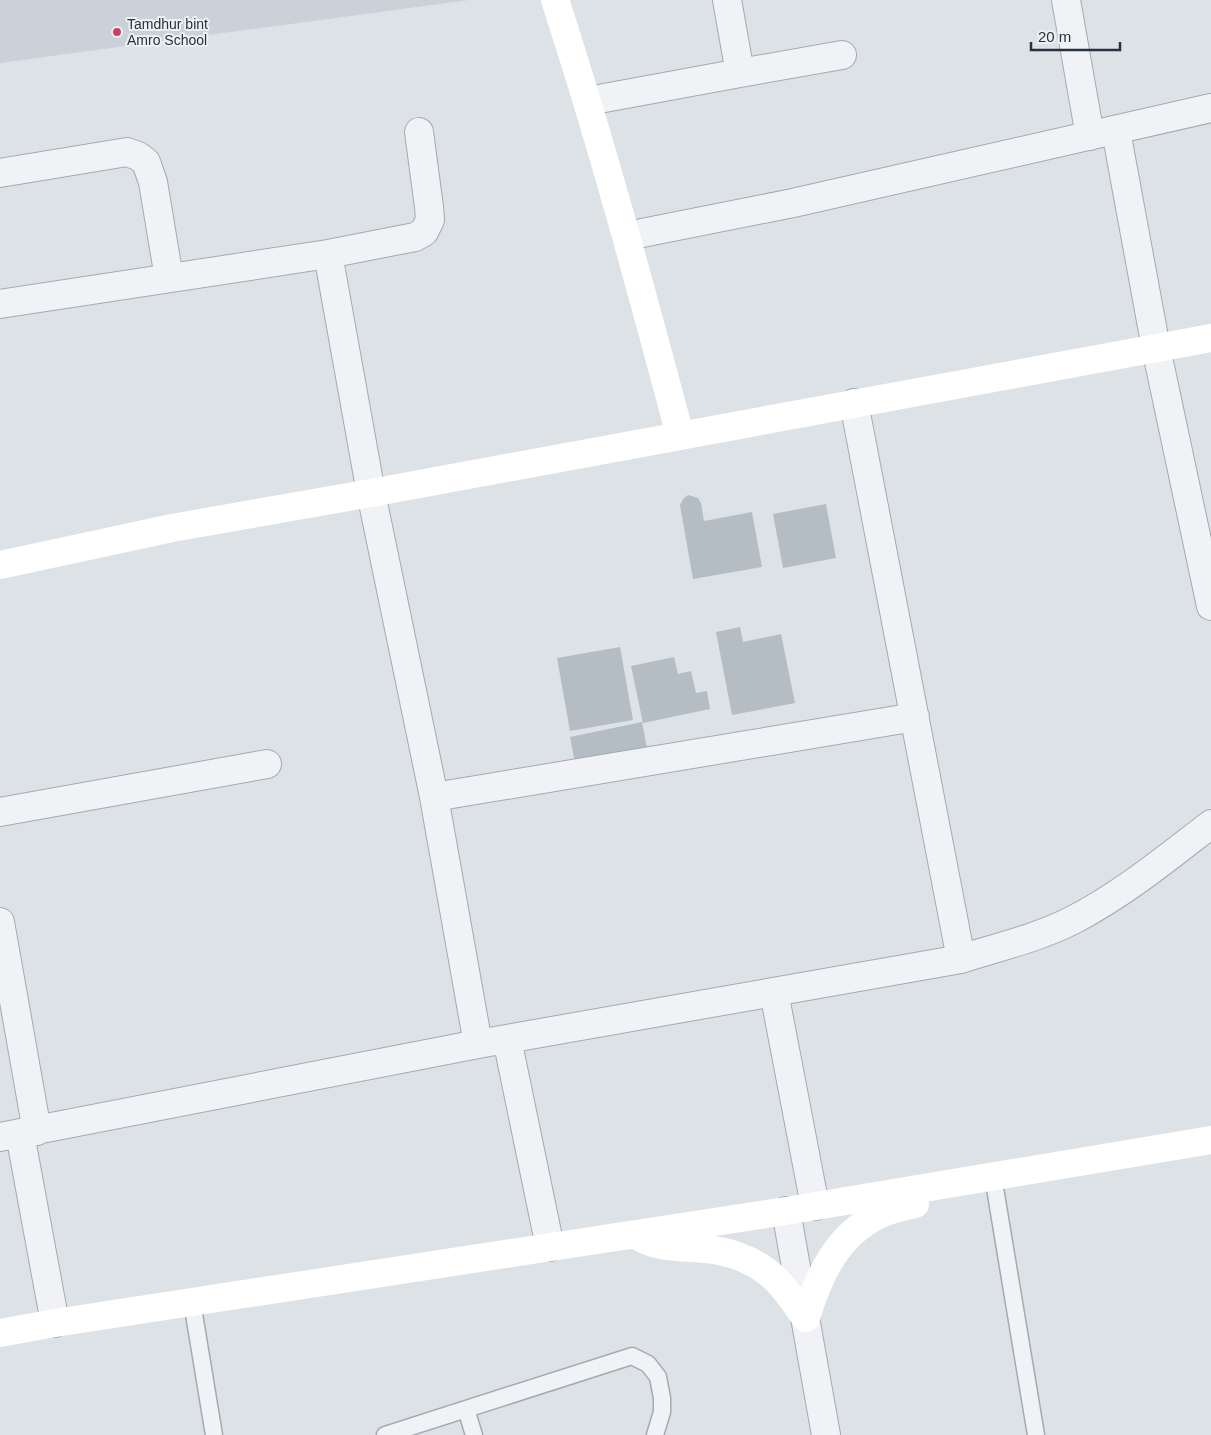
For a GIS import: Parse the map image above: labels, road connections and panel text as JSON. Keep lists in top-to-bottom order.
{
  "places": ["Tamdhur bint Amro School"],
  "scale_bar": "20 m"
}
